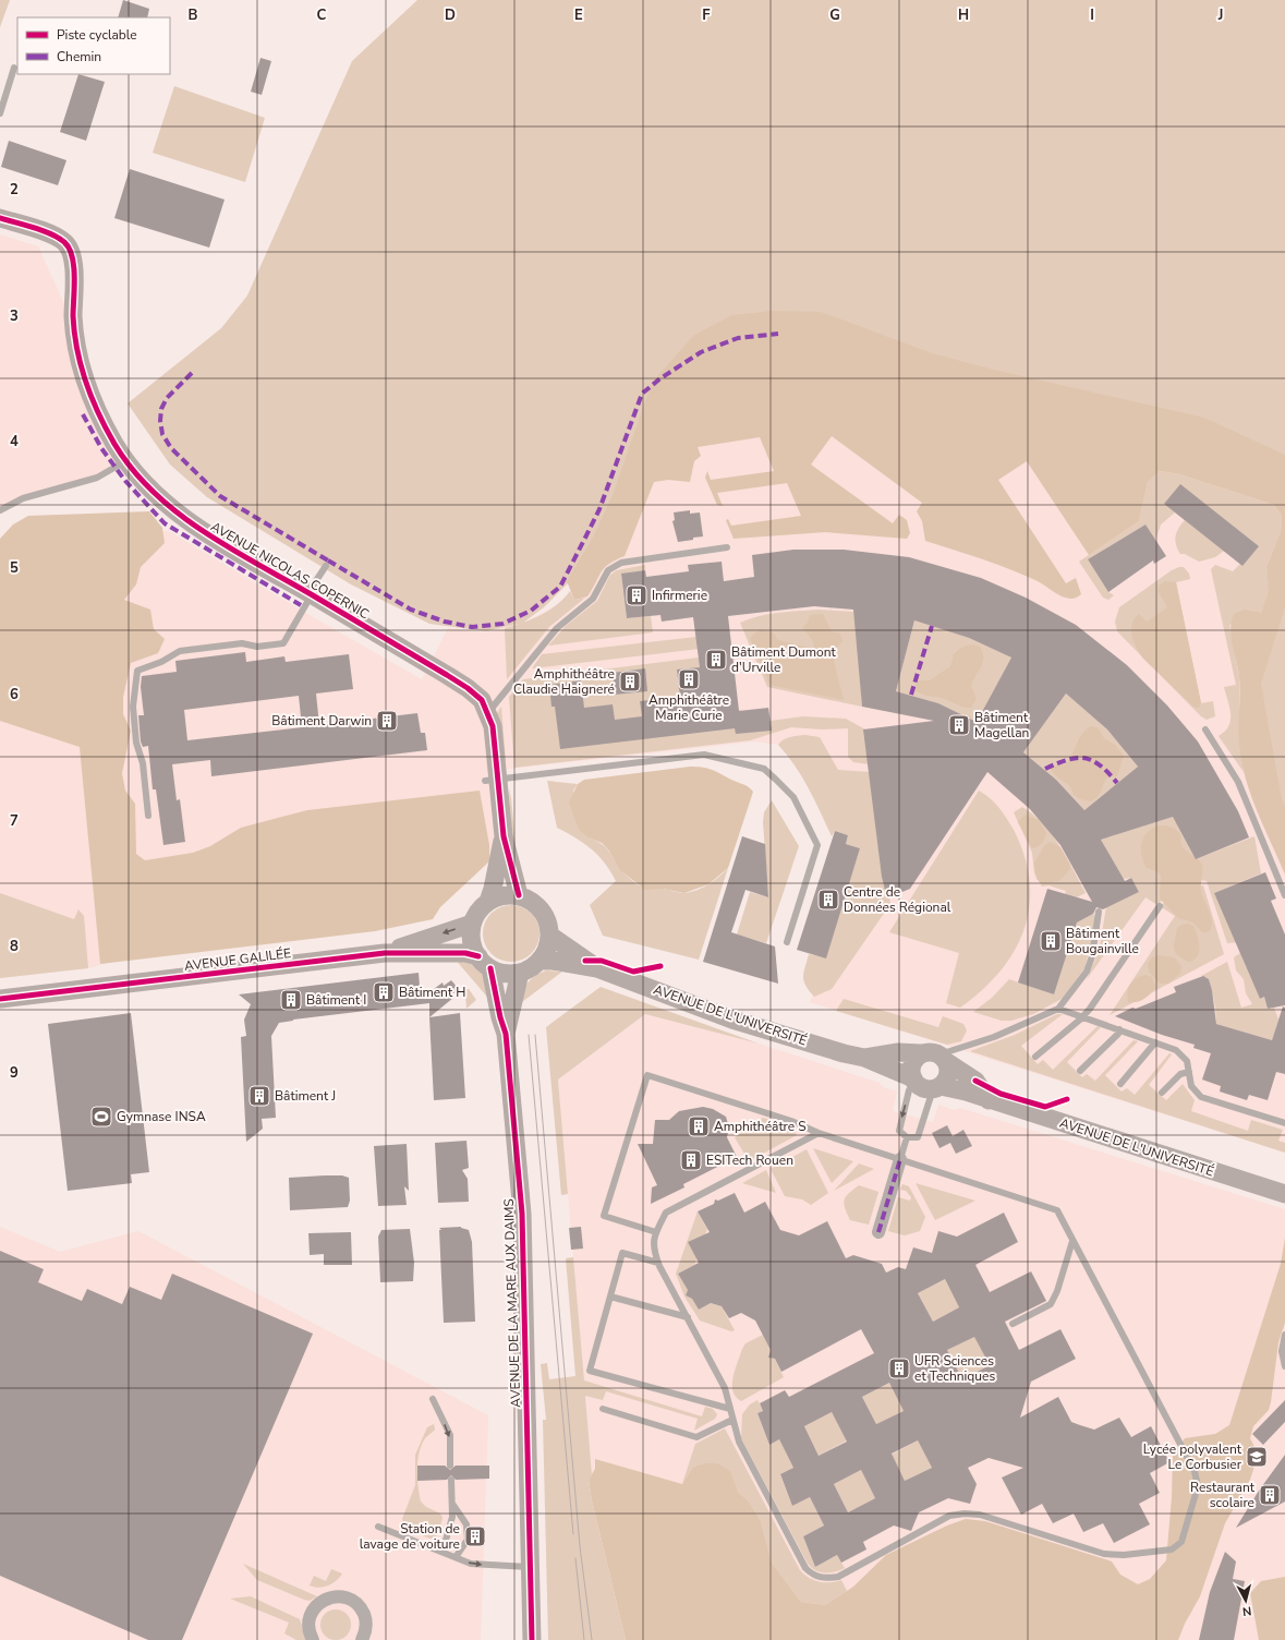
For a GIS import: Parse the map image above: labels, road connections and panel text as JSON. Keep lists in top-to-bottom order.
{
  "streets": {
    "street": [
      "AVENUE NICOLAS COPERNIC",
      "AVENUE GALILÉE",
      "AVENUE DE L'UNIVERSITÉ",
      "AVENUE DE LA MARE AUX DAIMS"
    ]
  },
  "crossings": [
    ["AVENUE NICOLAS COPERNIC", "AVENUE GALILÉE"],
    ["AVENUE NICOLAS COPERNIC", "AVENUE DE L'UNIVERSITÉ"],
    ["AVENUE NICOLAS COPERNIC", "AVENUE DE LA MARE AUX DAIMS"],
    ["AVENUE GALILÉE", "AVENUE DE L'UNIVERSITÉ"],
    ["AVENUE GALILÉE", "AVENUE DE LA MARE AUX DAIMS"],
    ["AVENUE DE L'UNIVERSITÉ", "AVENUE DE LA MARE AUX DAIMS"]
  ],
  "places": {
    "building": [
      "Infirmerie",
      "Bâtiment Dumont d'Urville",
      "Amphithéâtre Marie Curie",
      "Amphithéâtre Claudie Haigneré",
      "Bâtiment Darwin",
      "Bâtiment Magellan",
      "Centre de Données Régional",
      "Bâtiment Bougainville",
      "Bâtiment H",
      "Bâtiment I",
      "Bâtiment J",
      "Amphithéâtre S",
      "ESITech Rouen",
      "UFR Sciences et Techniques",
      "Restaurant scolaire",
      "Station de lavage de voiture"
    ],
    "sports": ["Gymnase INSA"],
    "school or university": ["Lycée polyvalent Le Corbusier"]
  },
  "legend": ["Piste cyclable", "Chemin"],
  "north": "bottom",
  "grid": {
    "columns": [
      "B",
      "C",
      "D",
      "E",
      "F",
      "G",
      "H",
      "I",
      "J"
    ],
    "rows": [
      "2",
      "3",
      "4",
      "5",
      "6",
      "7",
      "8",
      "9"
    ]
  }
}
